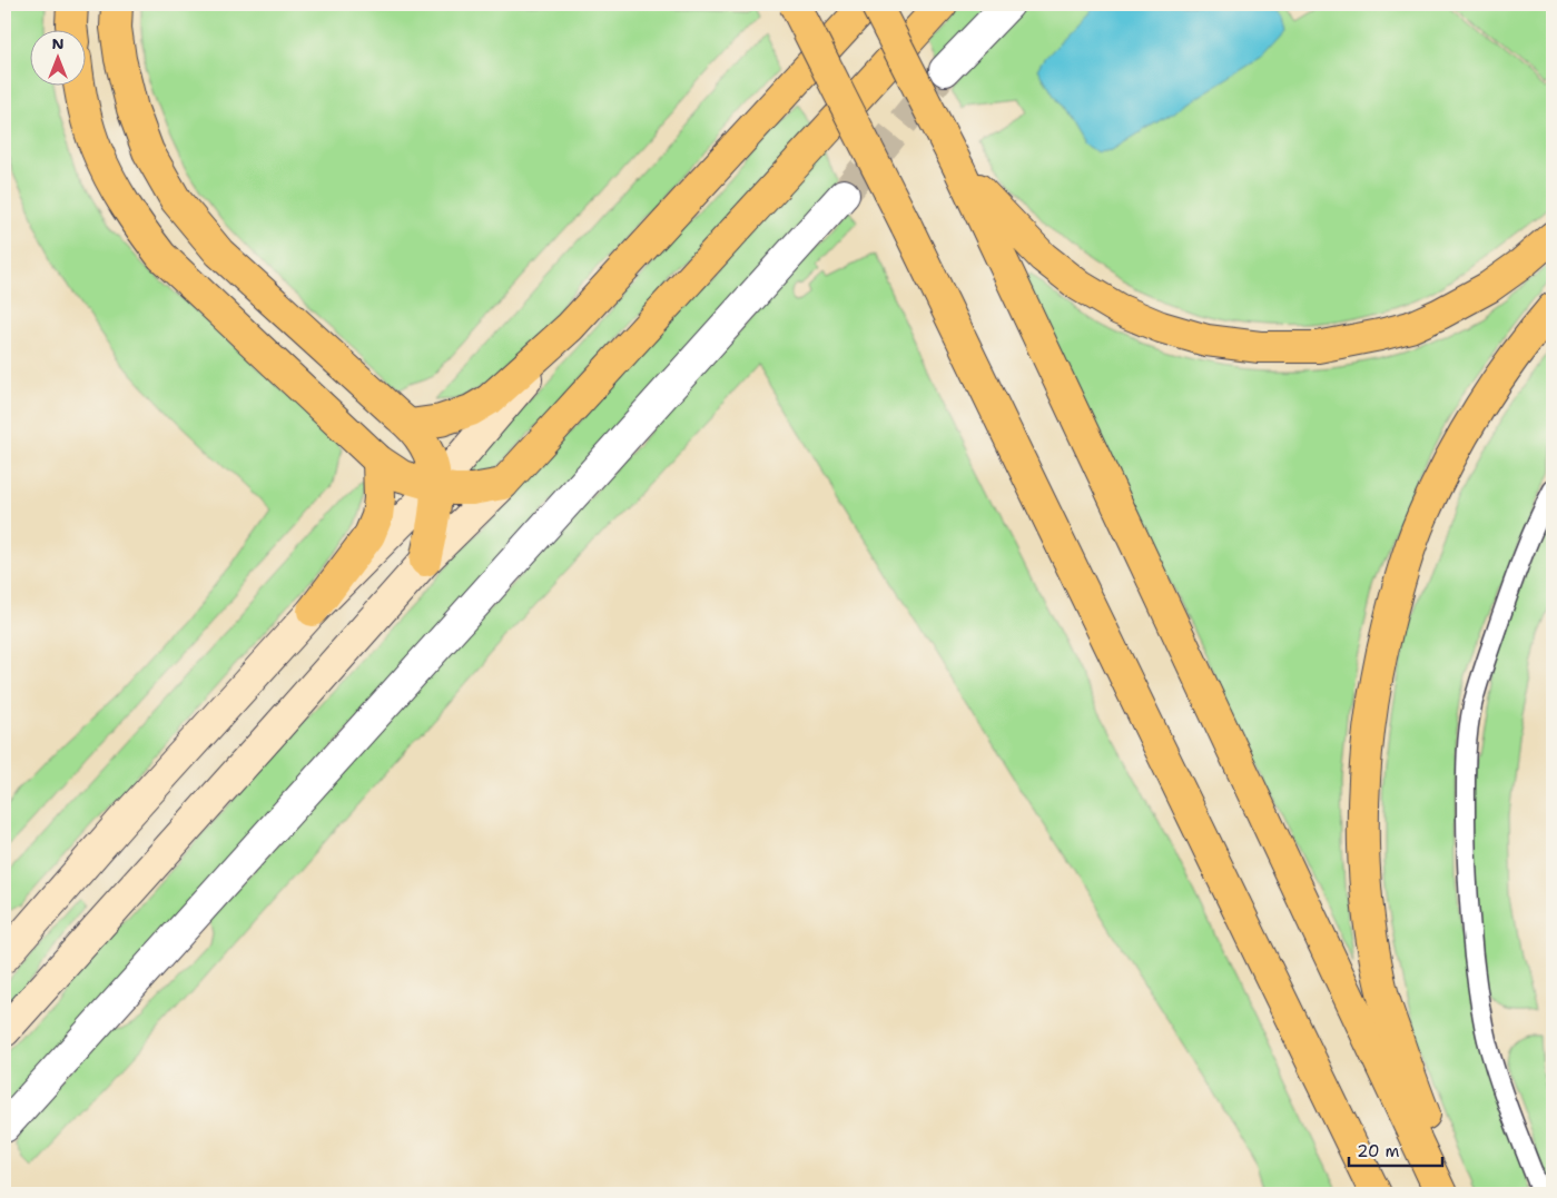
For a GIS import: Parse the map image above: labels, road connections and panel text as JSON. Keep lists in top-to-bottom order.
{
  "scale_bar": "20 m",
  "north": "top"
}
